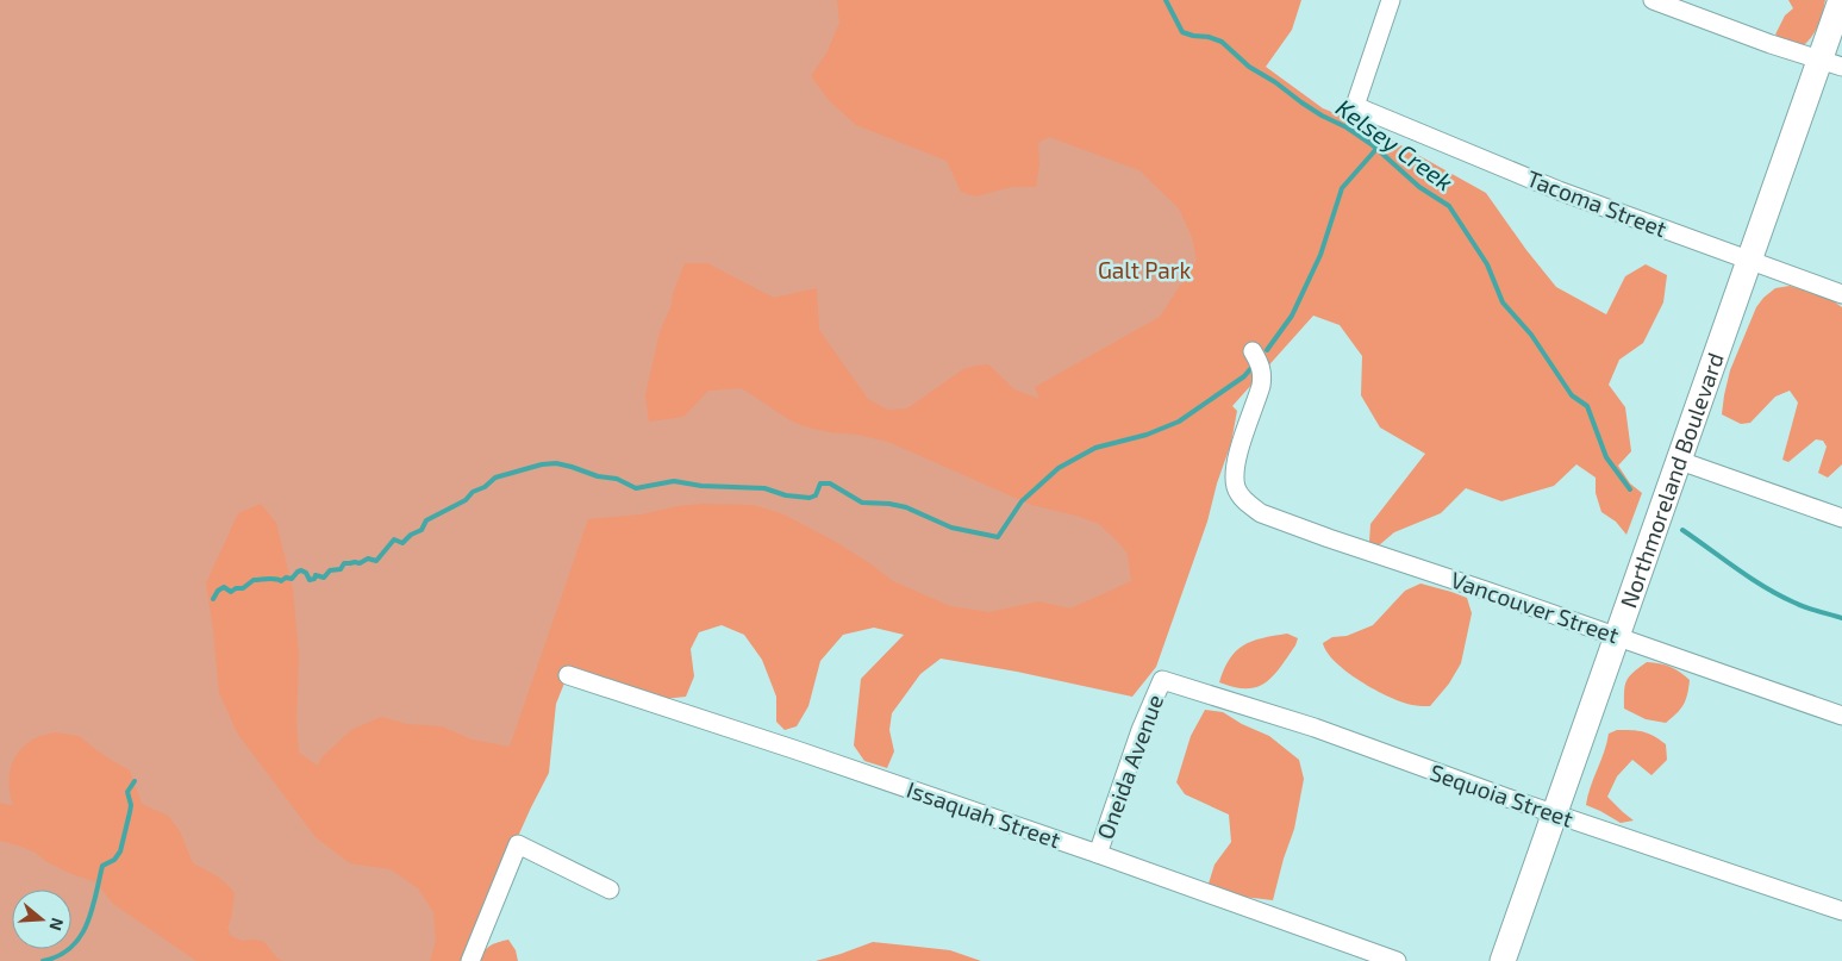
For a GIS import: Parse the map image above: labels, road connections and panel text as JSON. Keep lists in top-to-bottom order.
{
  "streets": {
    "street": [
      "Tacoma Street",
      "Northmoreland Boulevard",
      "Vancouver Street",
      "Oneida Avenue",
      "Sequoia Street",
      "Issaquah Street"
    ]
  },
  "crossings": [
    ["Tacoma Street", "Northmoreland Boulevard"],
    ["Northmoreland Boulevard", "Vancouver Street"],
    ["Northmoreland Boulevard", "Sequoia Street"],
    ["Oneida Avenue", "Sequoia Street"],
    ["Oneida Avenue", "Issaquah Street"]
  ],
  "water": ["Kelsey Creek"],
  "parks": ["Galt Park"],
  "north": "right"
}
